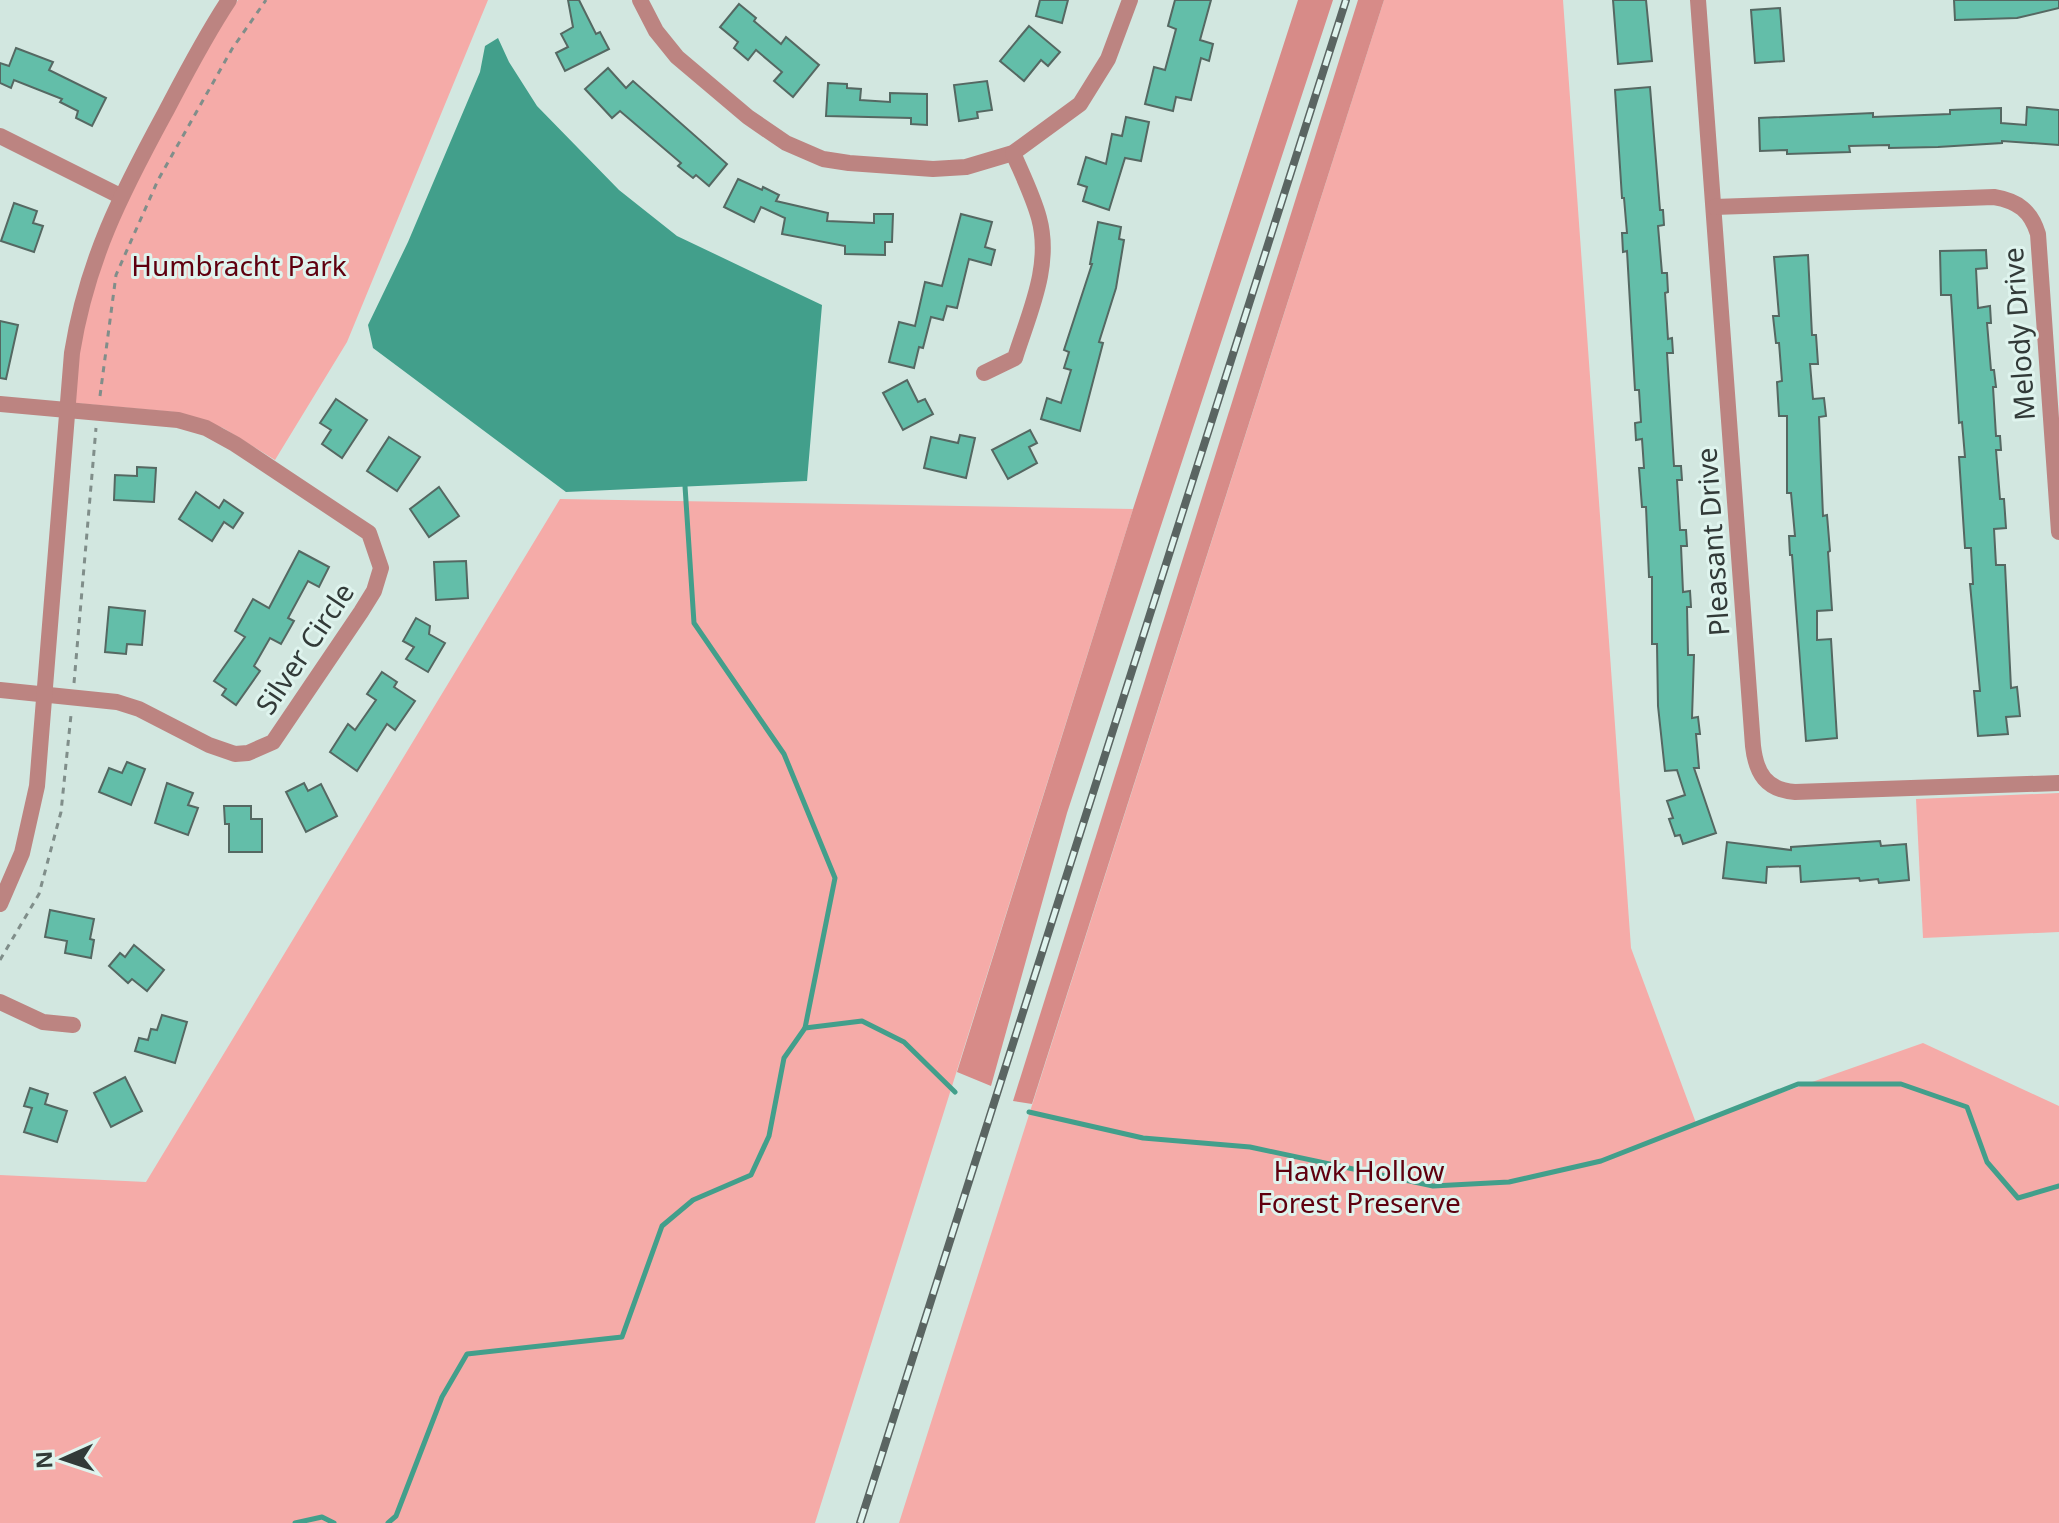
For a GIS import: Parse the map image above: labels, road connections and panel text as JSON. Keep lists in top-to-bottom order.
{
  "streets": {
    "street": ["Melody Drive", "Pleasant Drive", "Silver Circle"]
  },
  "crossings": [
    ["Melody Drive", "Pleasant Drive"]
  ],
  "parks": ["Humbracht Park", "Hawk Hollow Forest Preserve"],
  "north": "left"
}
